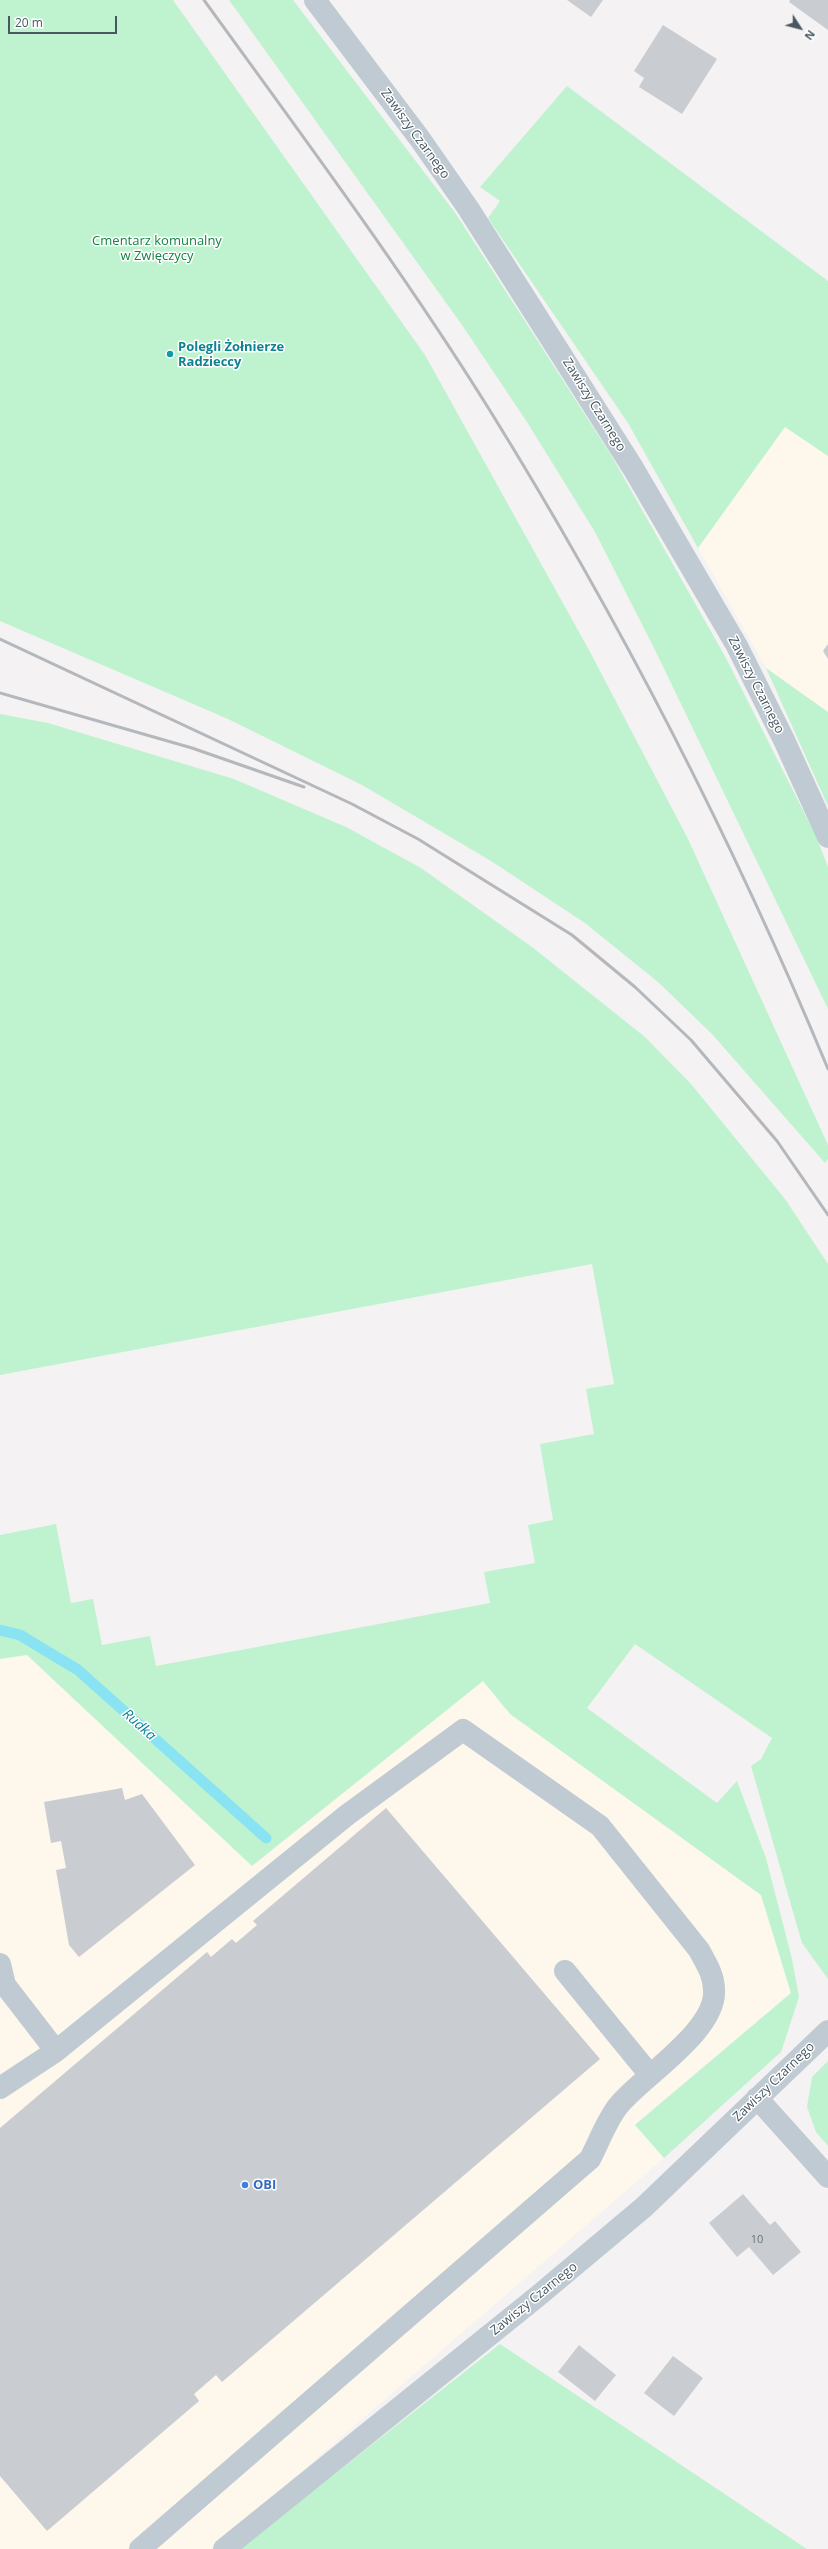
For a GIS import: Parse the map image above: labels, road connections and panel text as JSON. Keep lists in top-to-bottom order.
{
  "streets": {
    "street": ["Zawiszy Czarnego"]
  },
  "water": ["Rudka"],
  "parks": ["Cmentarz komunalny w Zwięczycy"],
  "places": ["Polegli Żołnierze Radzieccy", "OBI"],
  "house_numbers": ["10"],
  "scale_bar": "20 m",
  "north": "bottom right"
}
